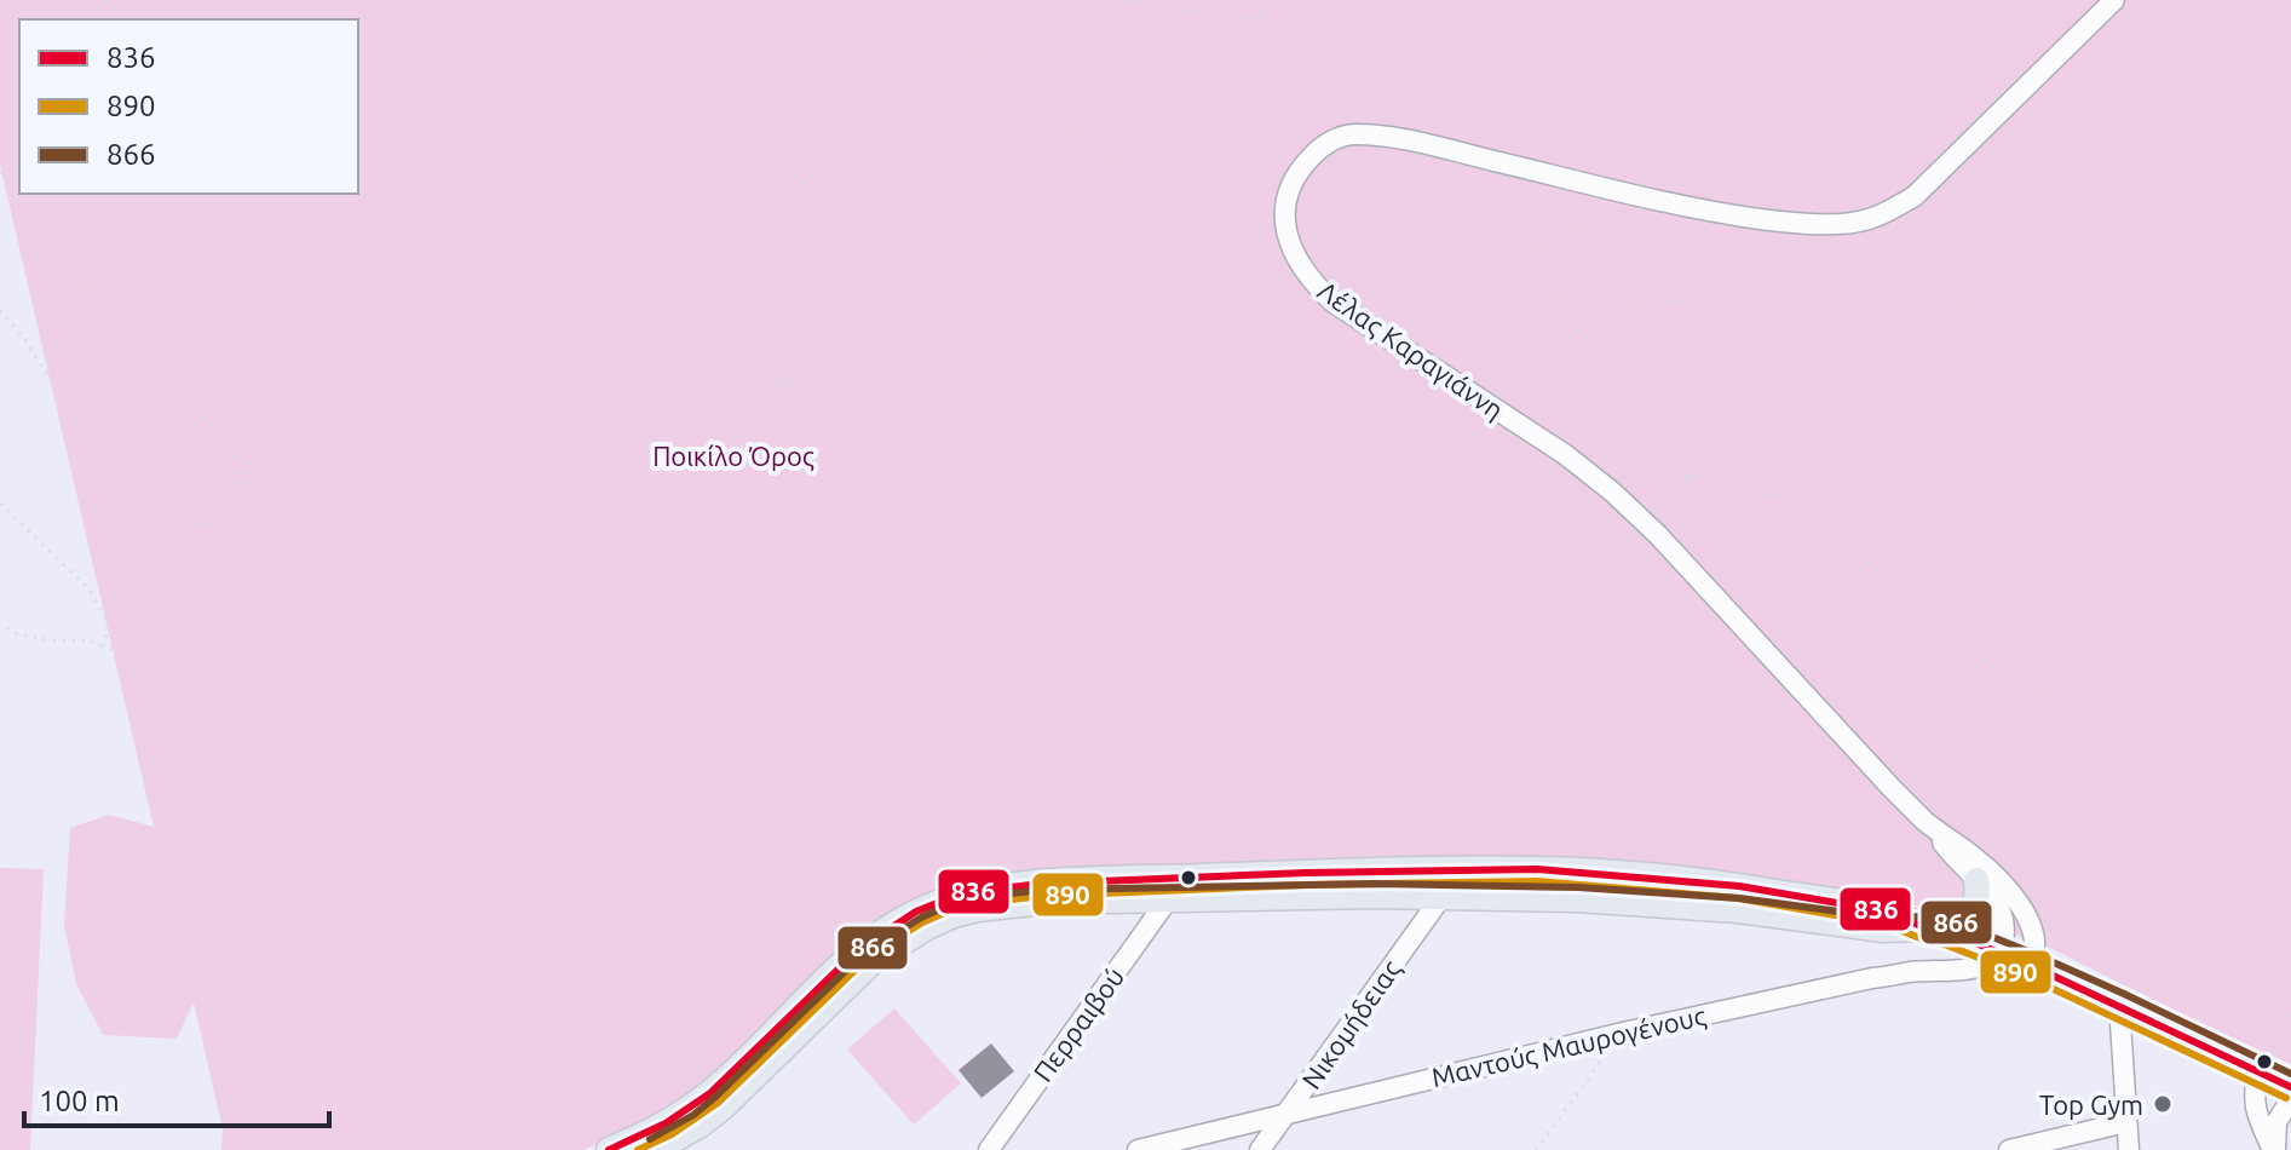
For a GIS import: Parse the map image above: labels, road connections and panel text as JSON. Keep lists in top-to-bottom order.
{
  "streets": {
    "street": [
      "Λέλας Καραγιάννη",
      "Περραιβού",
      "Νικομήδειας",
      "Μαντούς Μαυρογένους"
    ]
  },
  "crossings": [
    ["Λέλας Καραγιάννη", "Μαντούς Μαυρογένους"],
    ["Νικομήδειας", "Μαντούς Μαυρογένους"]
  ],
  "parks": ["Ποικίλο Όρος"],
  "places": ["Top Gym"],
  "lines": ["transit line 836", "transit line 890", "transit line 866"],
  "legend": ["836", "890", "866"],
  "scale_bar": "100 m"
}
